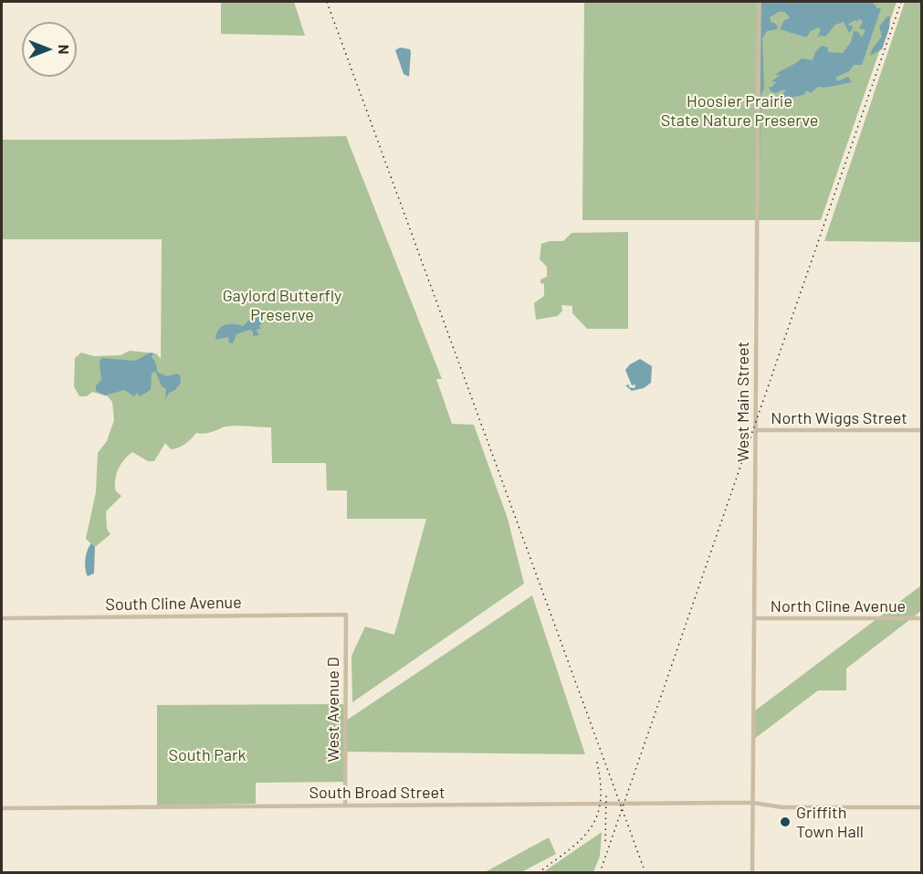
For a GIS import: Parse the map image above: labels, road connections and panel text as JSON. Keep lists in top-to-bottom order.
{
  "streets": {
    "street": [
      "West Main Street",
      "North Wiggs Street",
      "South Cline Avenue",
      "North Cline Avenue",
      "West Avenue D",
      "South Broad Street"
    ]
  },
  "crossings": [
    ["West Main Street", "North Wiggs Street"],
    ["West Main Street", "North Cline Avenue"],
    ["West Main Street", "South Broad Street"],
    ["South Cline Avenue", "West Avenue D"],
    ["West Avenue D", "South Broad Street"]
  ],
  "parks": ["Hoosier Prairie State Nature Preserve", "Gaylord Butterfly Preserve", "South Park"],
  "places": ["Griffith Town Hall"],
  "north": "right"
}
